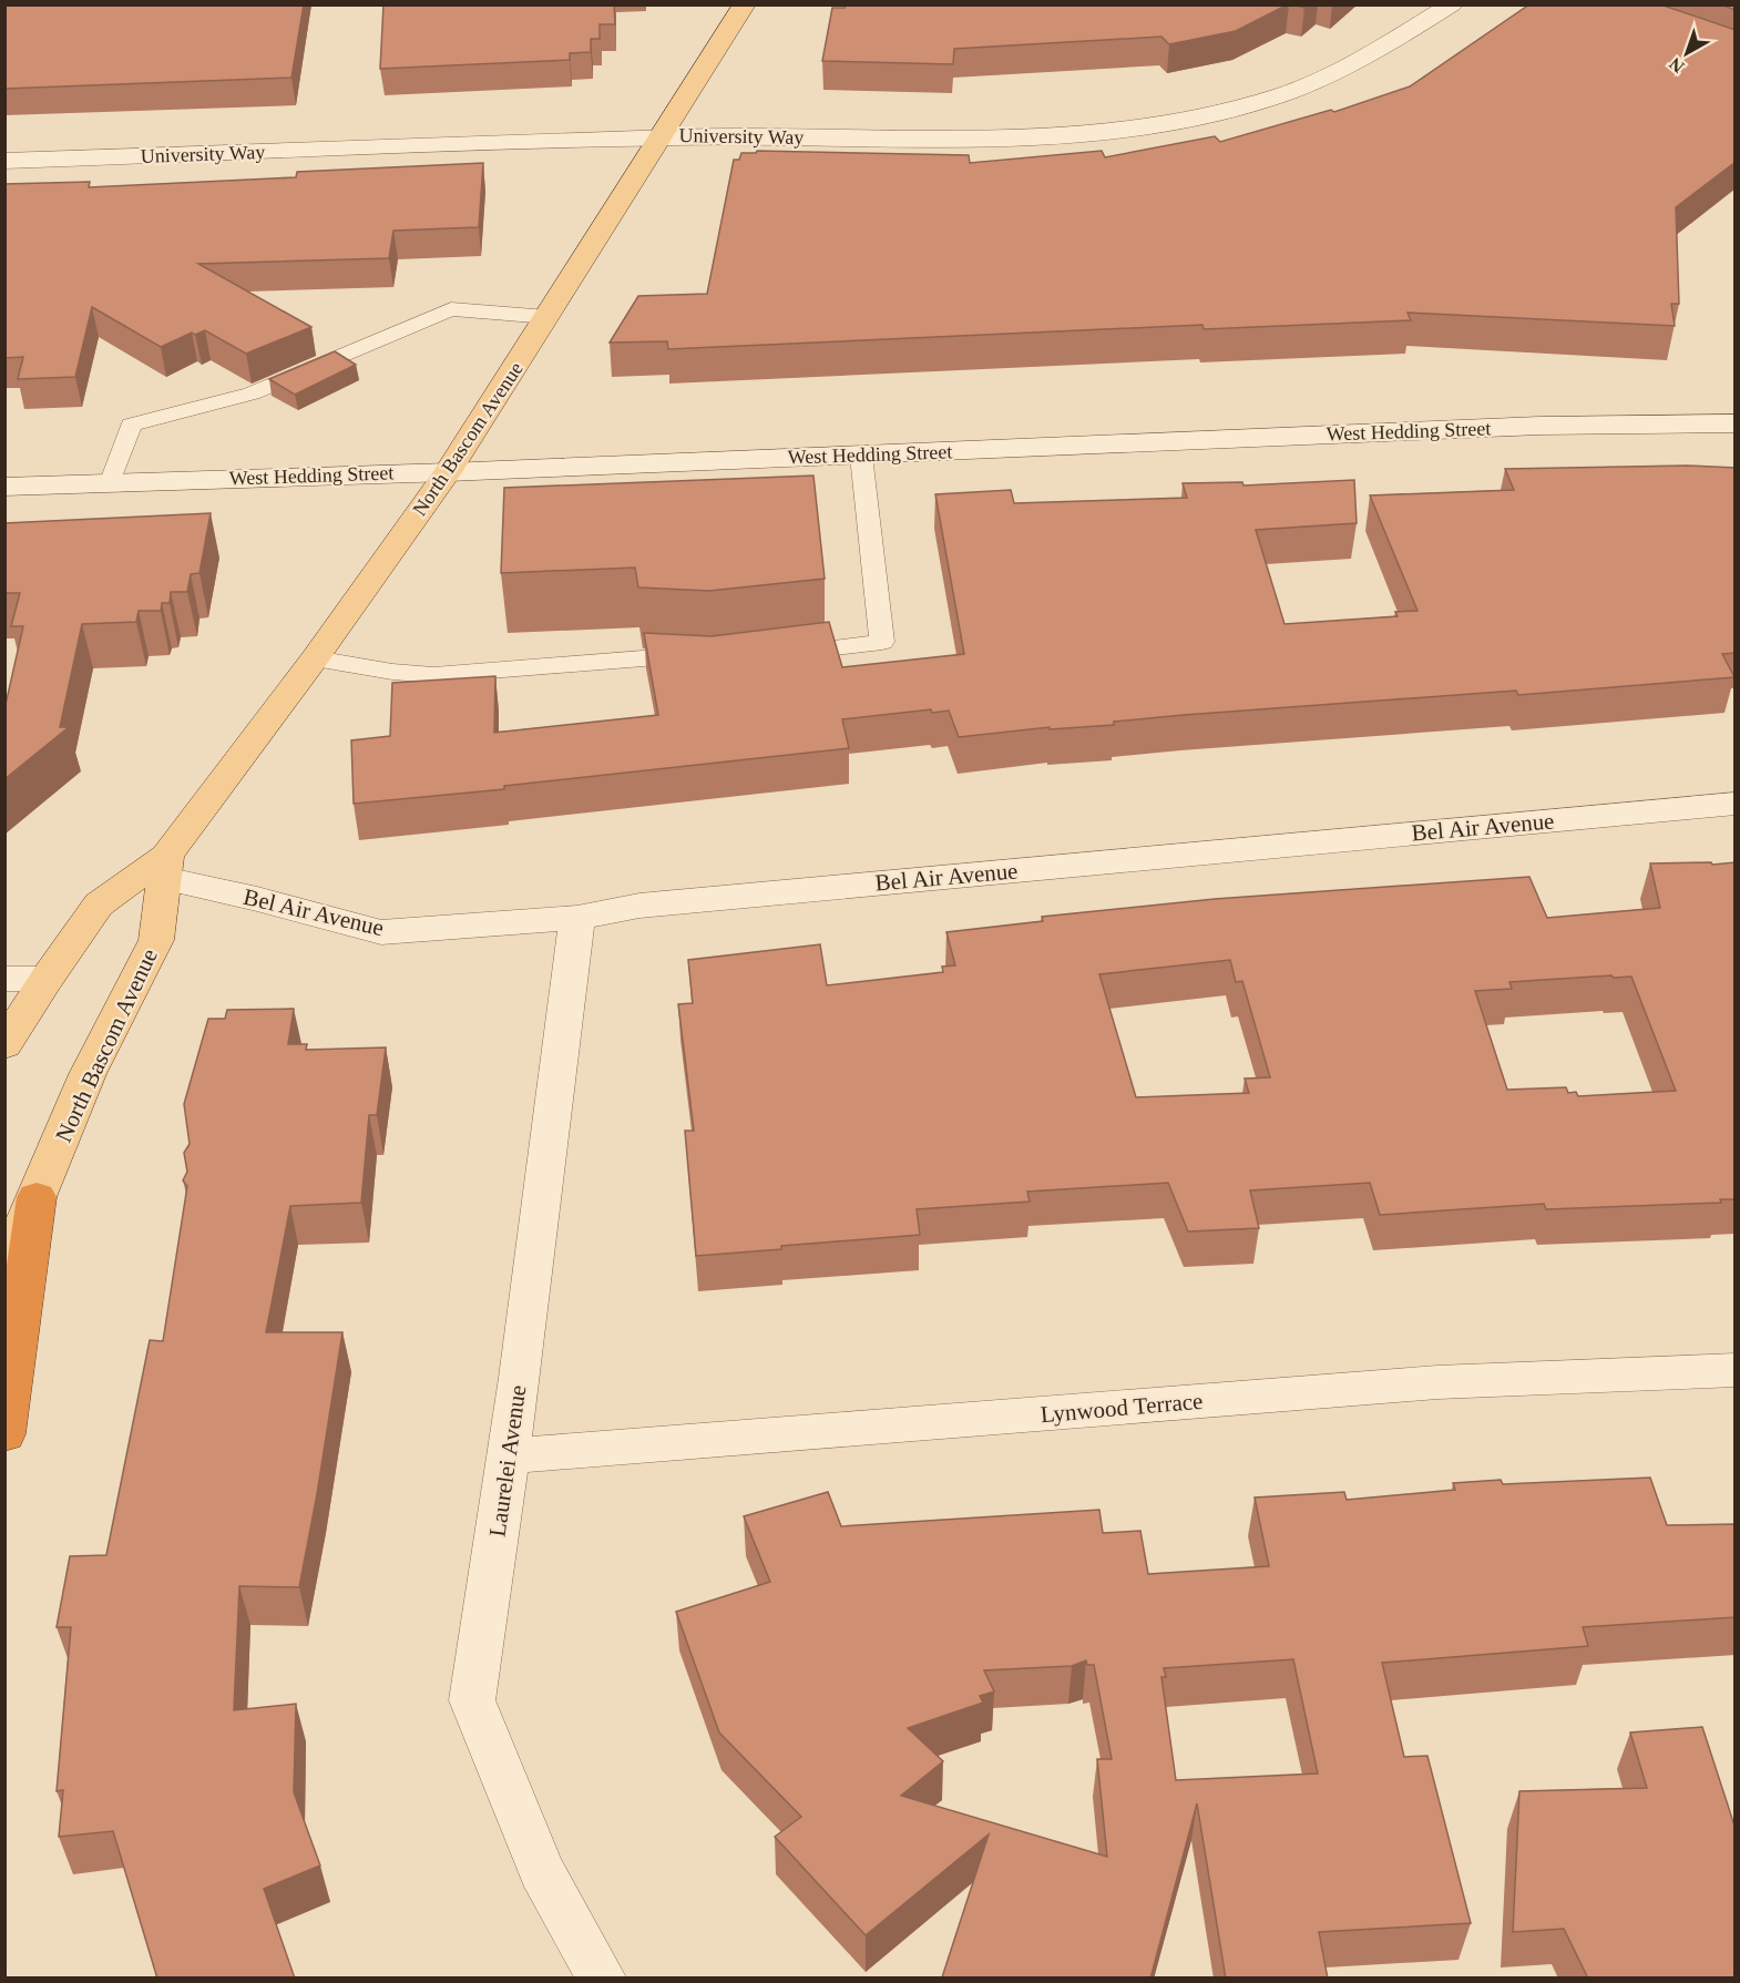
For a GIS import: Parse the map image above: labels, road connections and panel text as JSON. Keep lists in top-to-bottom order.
{
  "streets": {
    "main road": ["North Bascom Avenue"],
    "street": [
      "University Way",
      "West Hedding Street",
      "Bel Air Avenue",
      "Lynwood Terrace",
      "Laurelei Avenue"
    ]
  },
  "crossings": [
    ["University Way", "North Bascom Avenue"],
    ["West Hedding Street", "North Bascom Avenue"],
    ["North Bascom Avenue", "Bel Air Avenue"],
    ["Bel Air Avenue", "Laurelei Avenue"],
    ["Lynwood Terrace", "Laurelei Avenue"]
  ],
  "north": "bottom left"
}
